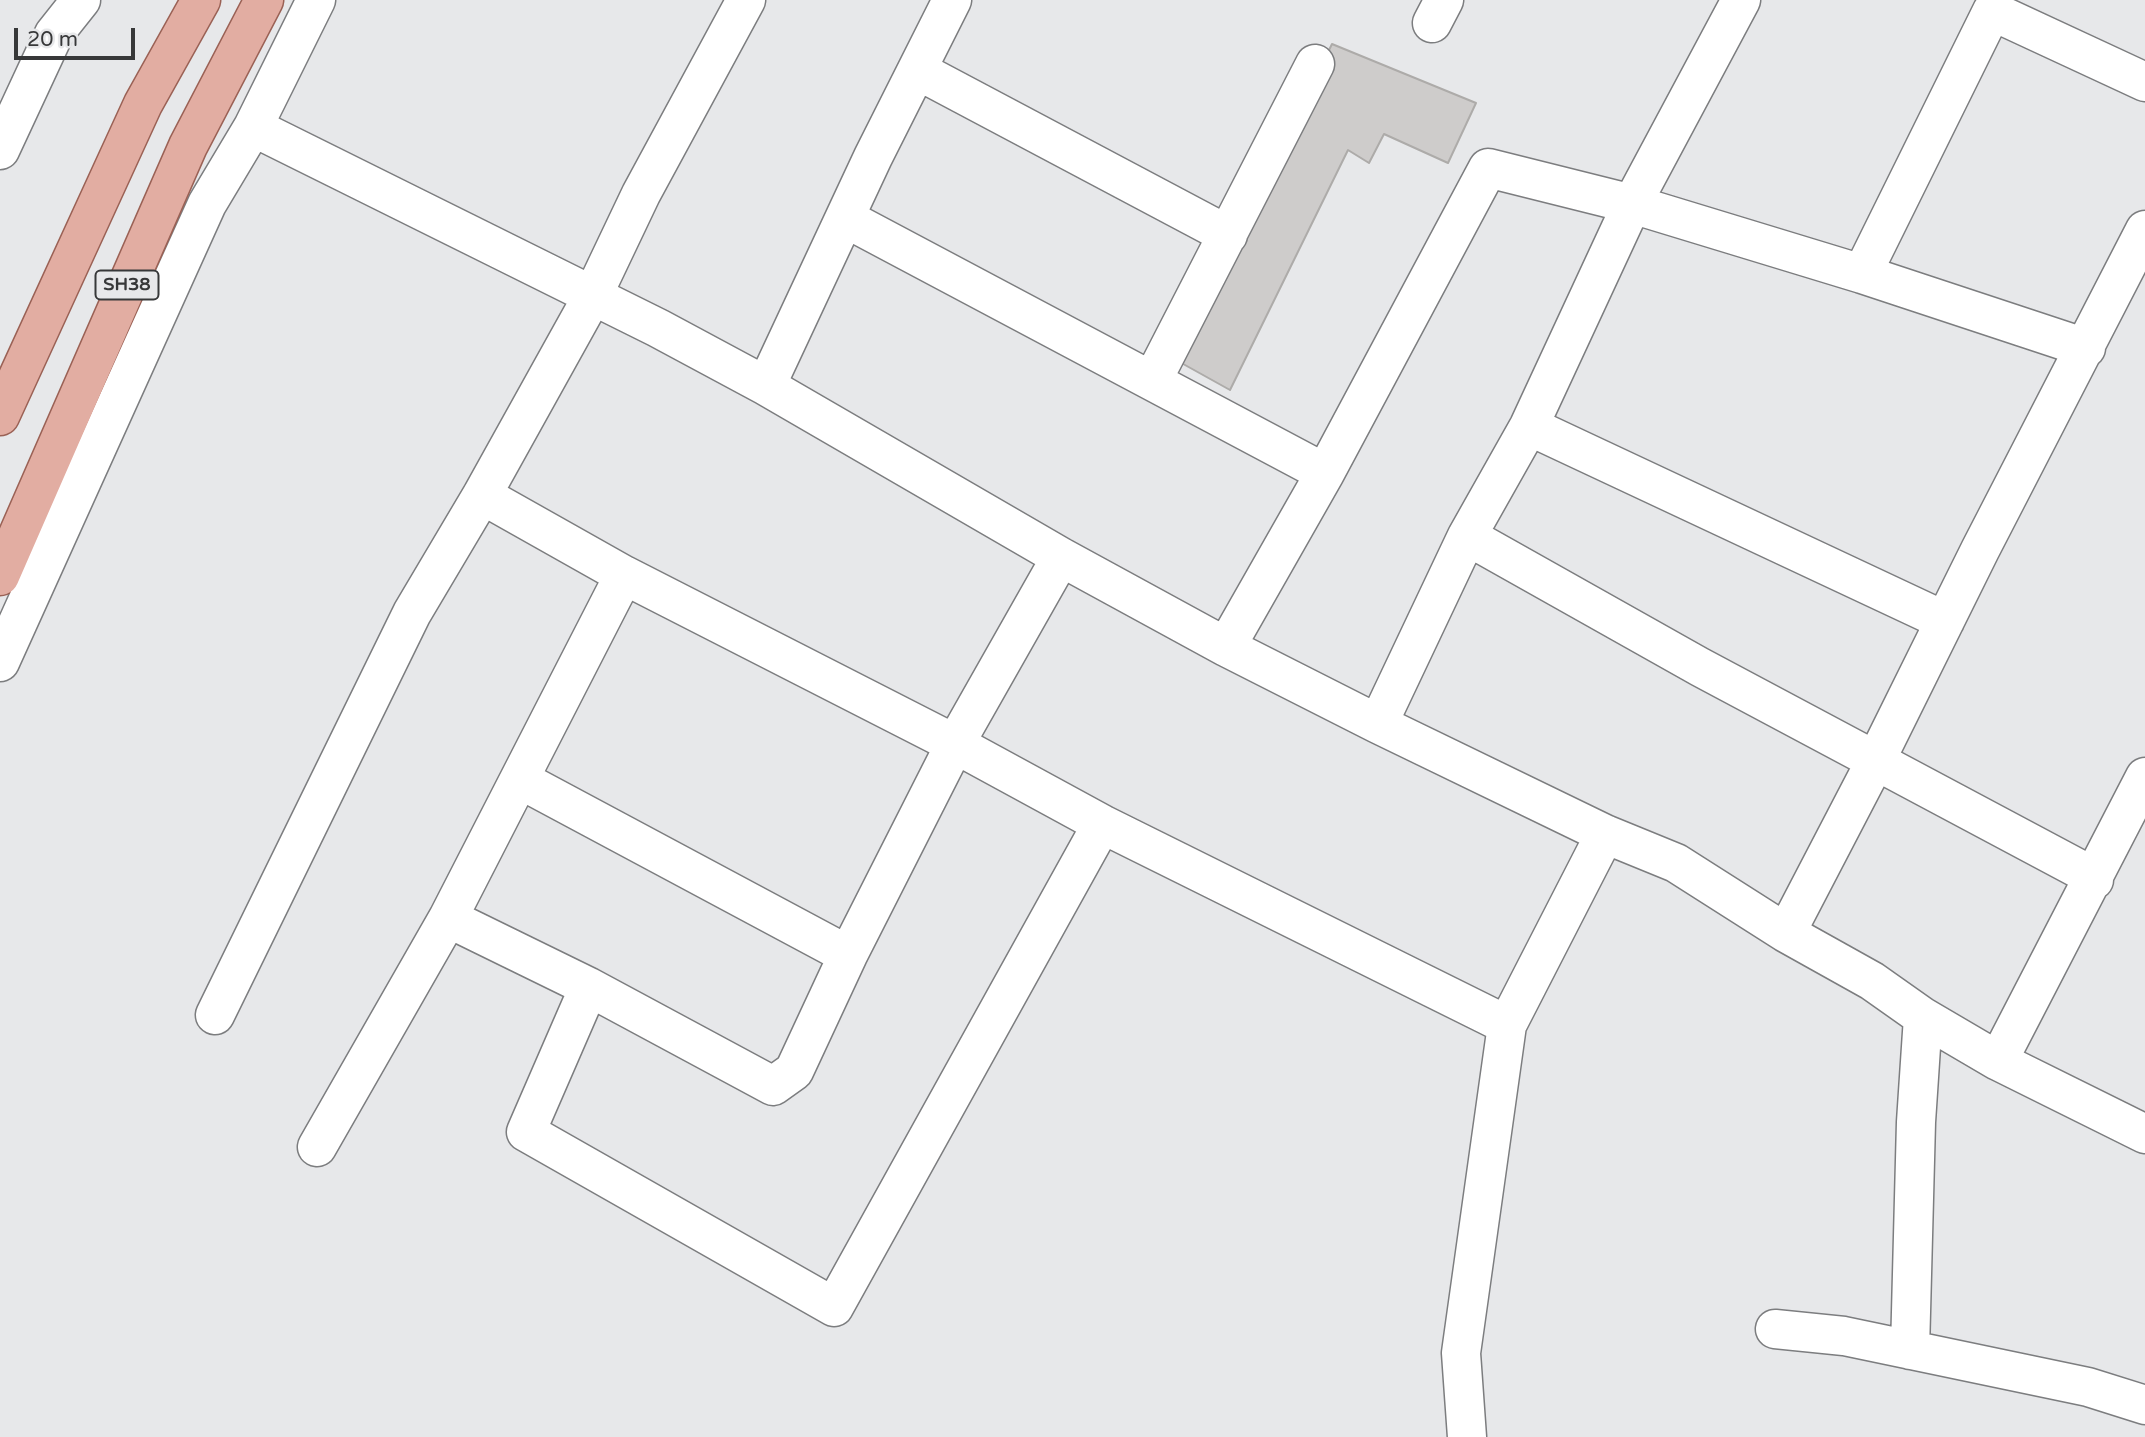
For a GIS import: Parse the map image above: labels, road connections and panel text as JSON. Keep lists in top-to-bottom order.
{
  "streets": {
    "main road": ["SH38"]
  },
  "scale_bar": "20 m"
}
